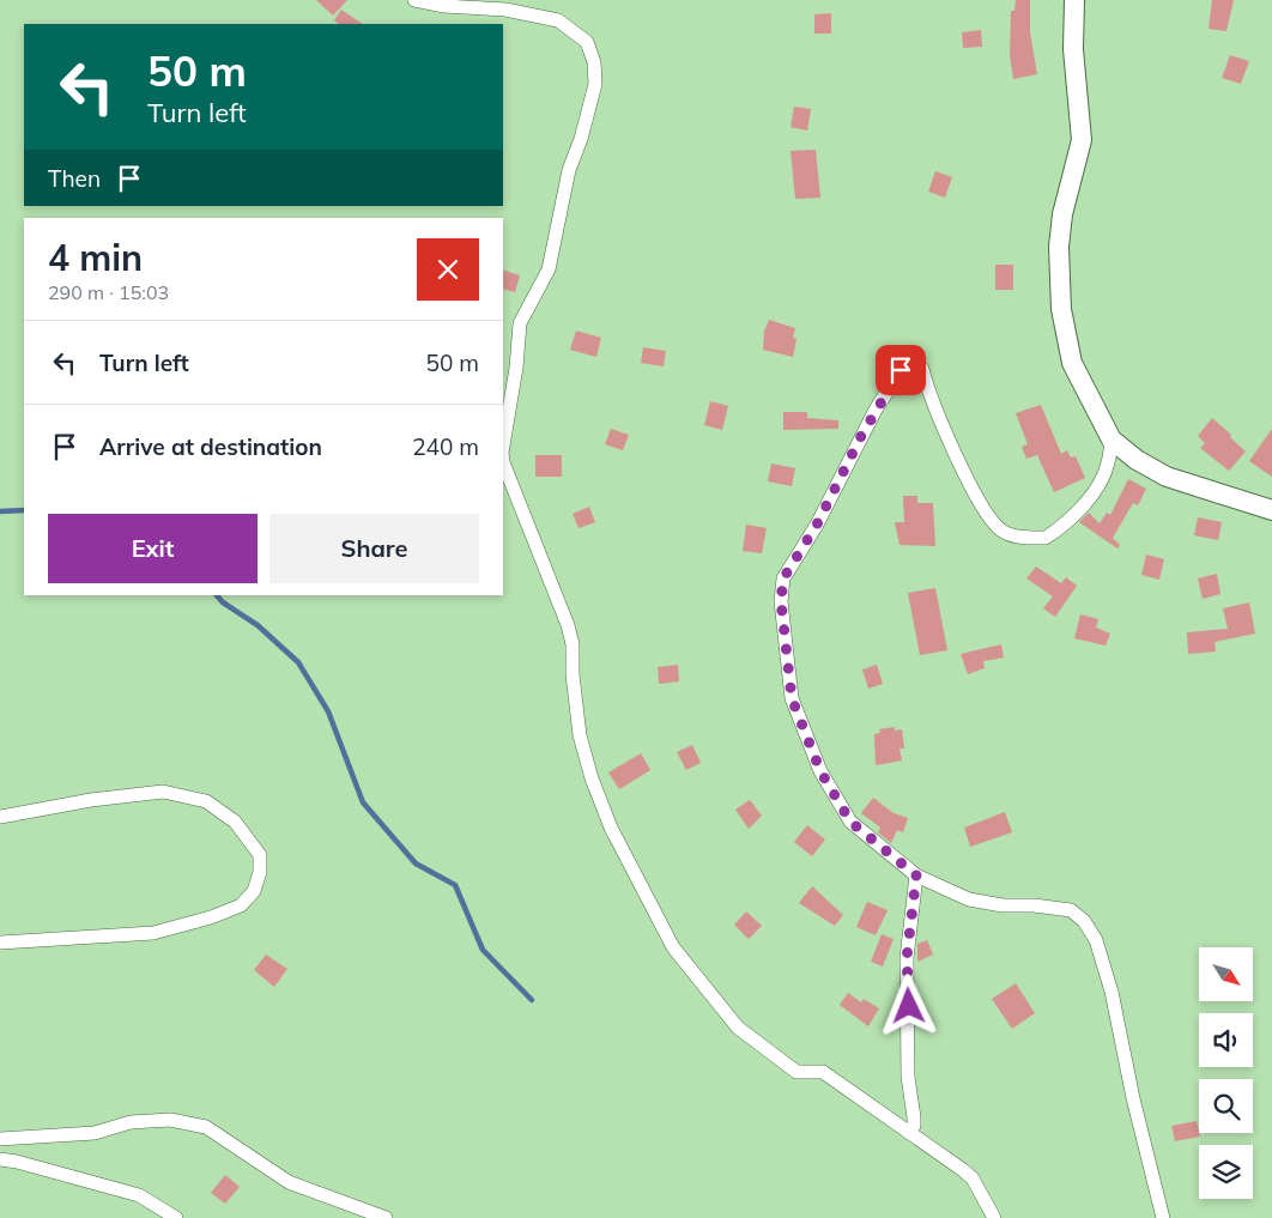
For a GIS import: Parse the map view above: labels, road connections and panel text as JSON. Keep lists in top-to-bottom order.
{
  "north": "bottom right",
  "page": {
    "turn": ["50 m", "Turn left"],
    "then": "Then",
    "heading": ["4 min", "290 m · 15:03"],
    "list": [
      {
        "name": "Turn left",
        "value": "50 m"
      },
      {
        "name": "Arrive at destination",
        "value": "240 m"
      }
    ],
    "buttons": ["Exit", "Share"]
  }
}
